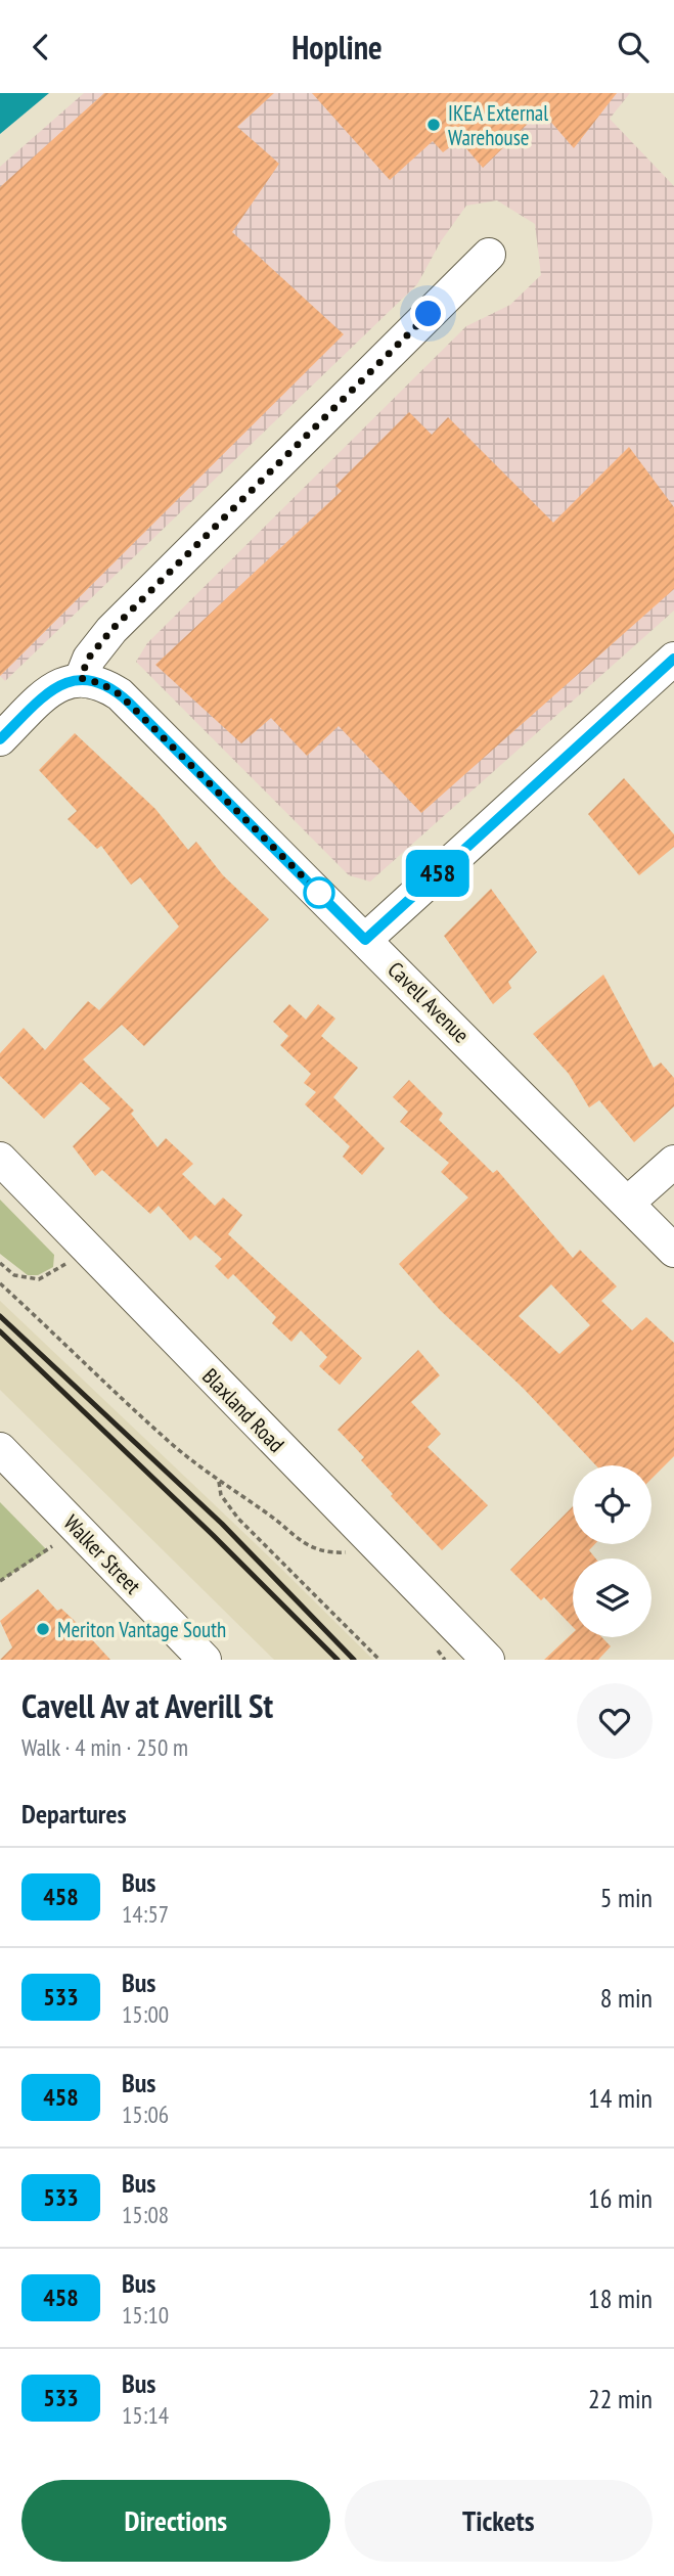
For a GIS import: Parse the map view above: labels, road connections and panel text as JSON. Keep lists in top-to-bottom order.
{
  "streets": {
    "street": ["Cavell Avenue", "Blaxland Road", "Walker Street"]
  },
  "places": ["IKEA External Warehouse", "Meriton Vantage South"],
  "lines": ["bus line 458"],
  "page": {
    "header": "Hopline",
    "on_map": "458",
    "heading": [
      ["Cavell Av at Averill St", "Walk · 4 min · 250 m"],
      "Departures"
    ],
    "list": [
      {
        "mark": "458",
        "name": "Bus",
        "note": "14:57",
        "value": "5 min"
      },
      {
        "mark": "533",
        "name": "Bus",
        "note": "15:00",
        "value": "8 min"
      },
      {
        "mark": "458",
        "name": "Bus",
        "note": "15:06",
        "value": "14 min"
      },
      {
        "mark": "533",
        "name": "Bus",
        "note": "15:08",
        "value": "16 min"
      },
      {
        "mark": "458",
        "name": "Bus",
        "note": "15:10",
        "value": "18 min"
      },
      {
        "mark": "533",
        "name": "Bus",
        "note": "15:14",
        "value": "22 min"
      }
    ],
    "buttons": ["Directions", "Tickets"]
  }
}
